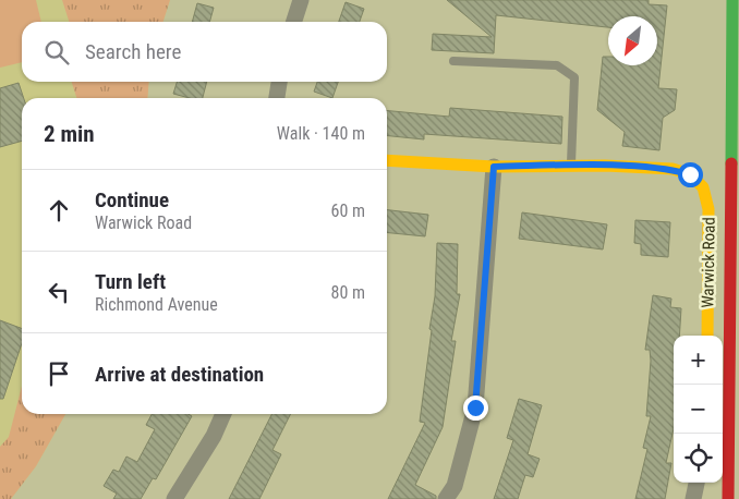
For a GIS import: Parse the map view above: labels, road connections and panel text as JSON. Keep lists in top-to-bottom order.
{
  "streets": {
    "main road": ["Warwick Road"]
  },
  "north": "bottom left",
  "page": {
    "search": "Search here",
    "heading": ["2 min", "Walk · 140 m"],
    "list": [
      ["Continue", "Warwick Road", "60 m"],
      ["Turn left", "Richmond Avenue", "80 m"],
      "Arrive at destination"
    ],
    "map_buttons": ["+", "−"]
  }
}
